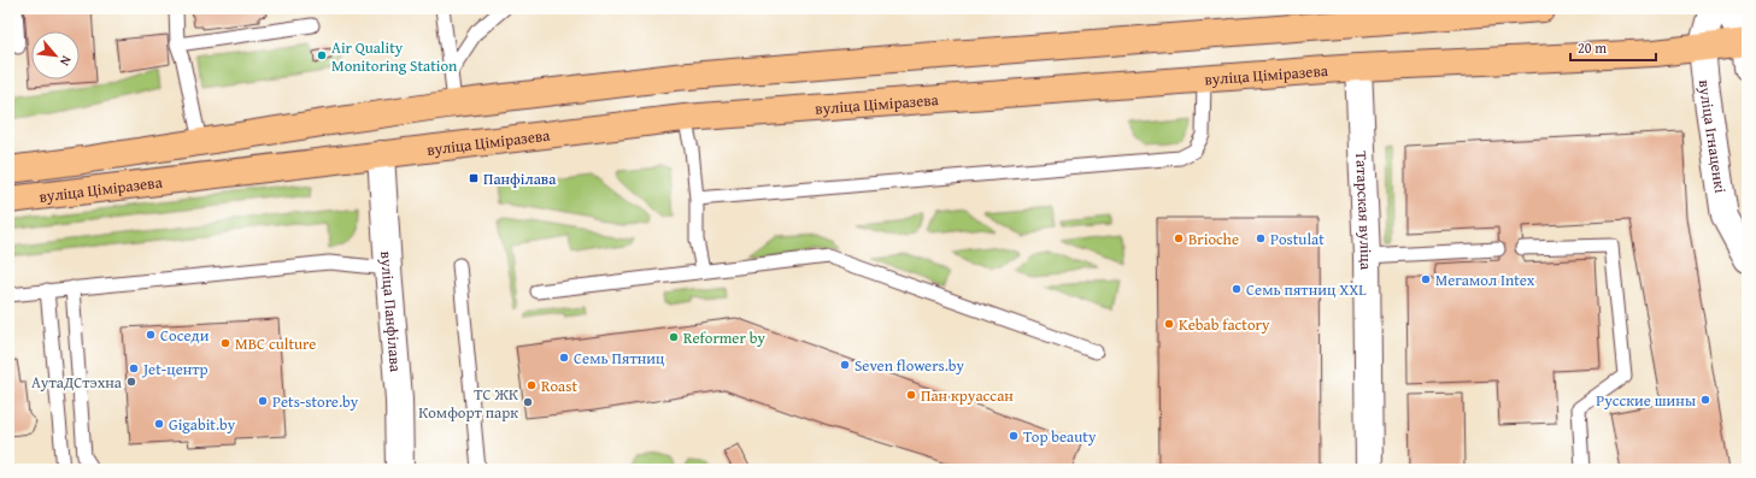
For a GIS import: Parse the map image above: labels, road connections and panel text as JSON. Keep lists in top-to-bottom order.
{
  "streets": {
    "main road": ["вуліца Ціміразева"],
    "street": ["вуліца Ігнаценкі", "Татарская вуліца", "вуліца Панфілава"]
  },
  "crossings": [
    ["вуліца Ціміразева", "вуліца Ігнаценкі"],
    ["вуліца Ціміразева", "Татарская вуліца"],
    ["вуліца Ціміразева", "вуліца Панфілава"]
  ],
  "places": {
    "other": [
      "Air Quality Monitoring Station",
      "Brioche",
      "Postulat",
      "Мегамол Intex",
      "Семь пятниц XXL",
      "Kebab factory",
      "Соседи",
      "Reformer by",
      "MBC culture",
      "Семь Пятниц",
      "Seven flowers.by",
      "Jet-центр",
      "АутаДСтэхна",
      "Roast",
      "Пан круассан",
      "Русские шины",
      "Pets-store.by",
      "ТС ЖК Комфорт парк",
      "Gigabit.by",
      "Top beauty"
    ],
    "transit": ["Панфілава"]
  },
  "scale_bar": "20 m",
  "north": "bottom right"
}
